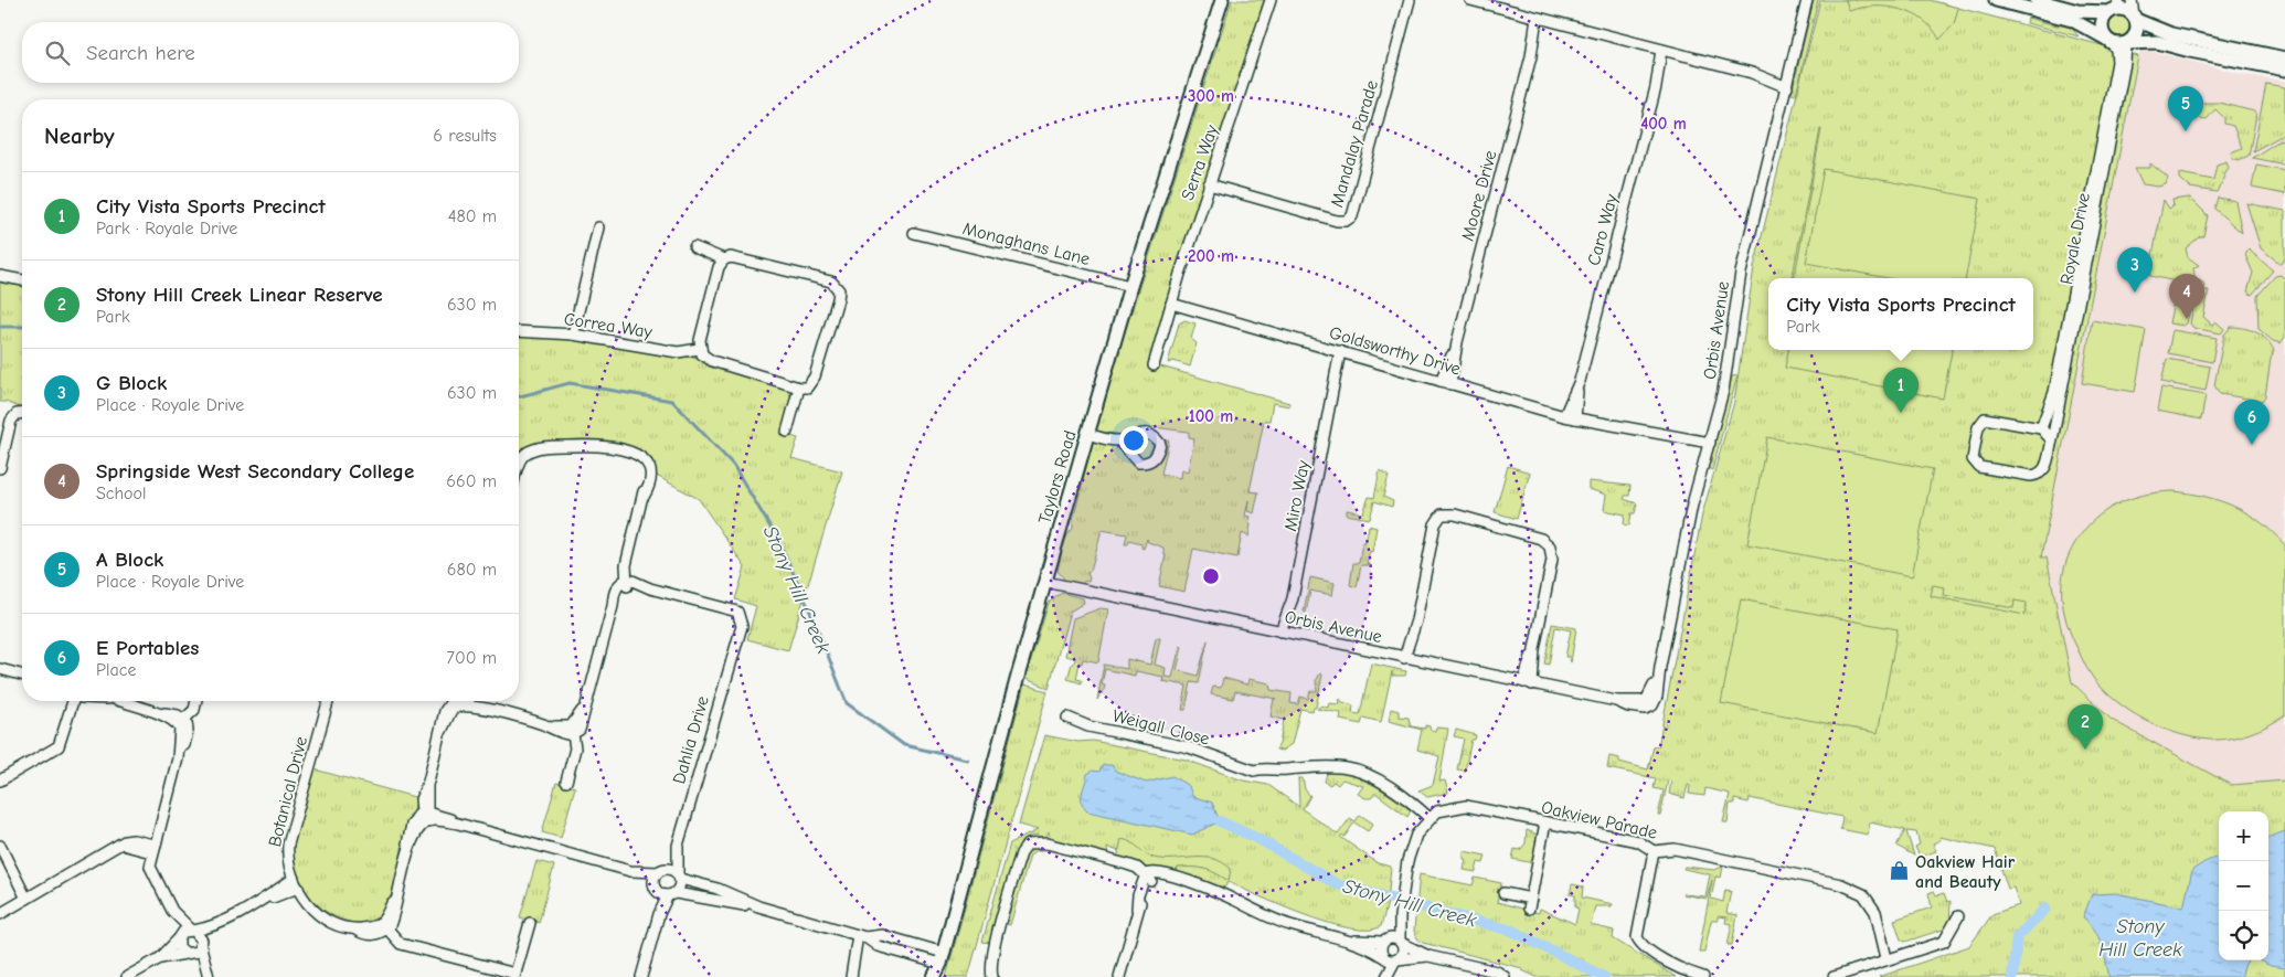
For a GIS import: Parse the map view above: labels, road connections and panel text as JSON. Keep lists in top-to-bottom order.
{
  "streets": {
    "street": [
      "Mandalay Parade",
      "Serra Way",
      "Moore Drive",
      "Caro Way",
      "Royale Drive",
      "Monaghans Lane",
      "Correa Way",
      "Orbis Avenue",
      "Goldsworthy Drive",
      "Taylors Road",
      "Miro Way",
      "Weigall Close",
      "Dahlia Drive",
      "Botanical Drive",
      "Oakview Parade"
    ]
  },
  "crossings": [
    ["Mandalay Parade", "Serra Way"],
    ["Serra Way", "Goldsworthy Drive"],
    ["Moore Drive", "Goldsworthy Drive"],
    ["Caro Way", "Goldsworthy Drive"],
    ["Monaghans Lane", "Taylors Road"],
    ["Orbis Avenue", "Goldsworthy Drive"],
    ["Orbis Avenue", "Taylors Road"],
    ["Orbis Avenue", "Miro Way"],
    ["Goldsworthy Drive", "Miro Way"],
    ["Weigall Close", "Oakview Parade"]
  ],
  "water": ["Stony Hill Creek"],
  "places": {
    "shop": ["Oakview Hair and Beauty"]
  },
  "page": {
    "search": "Search here",
    "pins": [
      "5",
      "3",
      "4",
      "1",
      "6",
      "2"
    ],
    "heading": ["Nearby", "6 results"],
    "list": [
      {
        "mark": "1",
        "name": "City Vista Sports Precinct",
        "note": "Park · Royale Drive",
        "value": "480 m"
      },
      {
        "mark": "2",
        "name": "Stony Hill Creek Linear Reserve",
        "note": "Park",
        "value": "630 m"
      },
      {
        "mark": "3",
        "name": "G Block",
        "note": "Place · Royale Drive",
        "value": "630 m"
      },
      {
        "mark": "4",
        "name": "Springside West Secondary College",
        "note": "School",
        "value": "660 m"
      },
      {
        "mark": "5",
        "name": "A Block",
        "note": "Place · Royale Drive",
        "value": "680 m"
      },
      {
        "mark": "6",
        "name": "E Portables",
        "note": "Place",
        "value": "700 m"
      }
    ],
    "popup": ["City Vista Sports Precinct", "Park"],
    "map_buttons": ["+", "−"]
  },
  "rings": [
    "300 m",
    "400 m",
    "200 m",
    "100 m"
  ]
}
